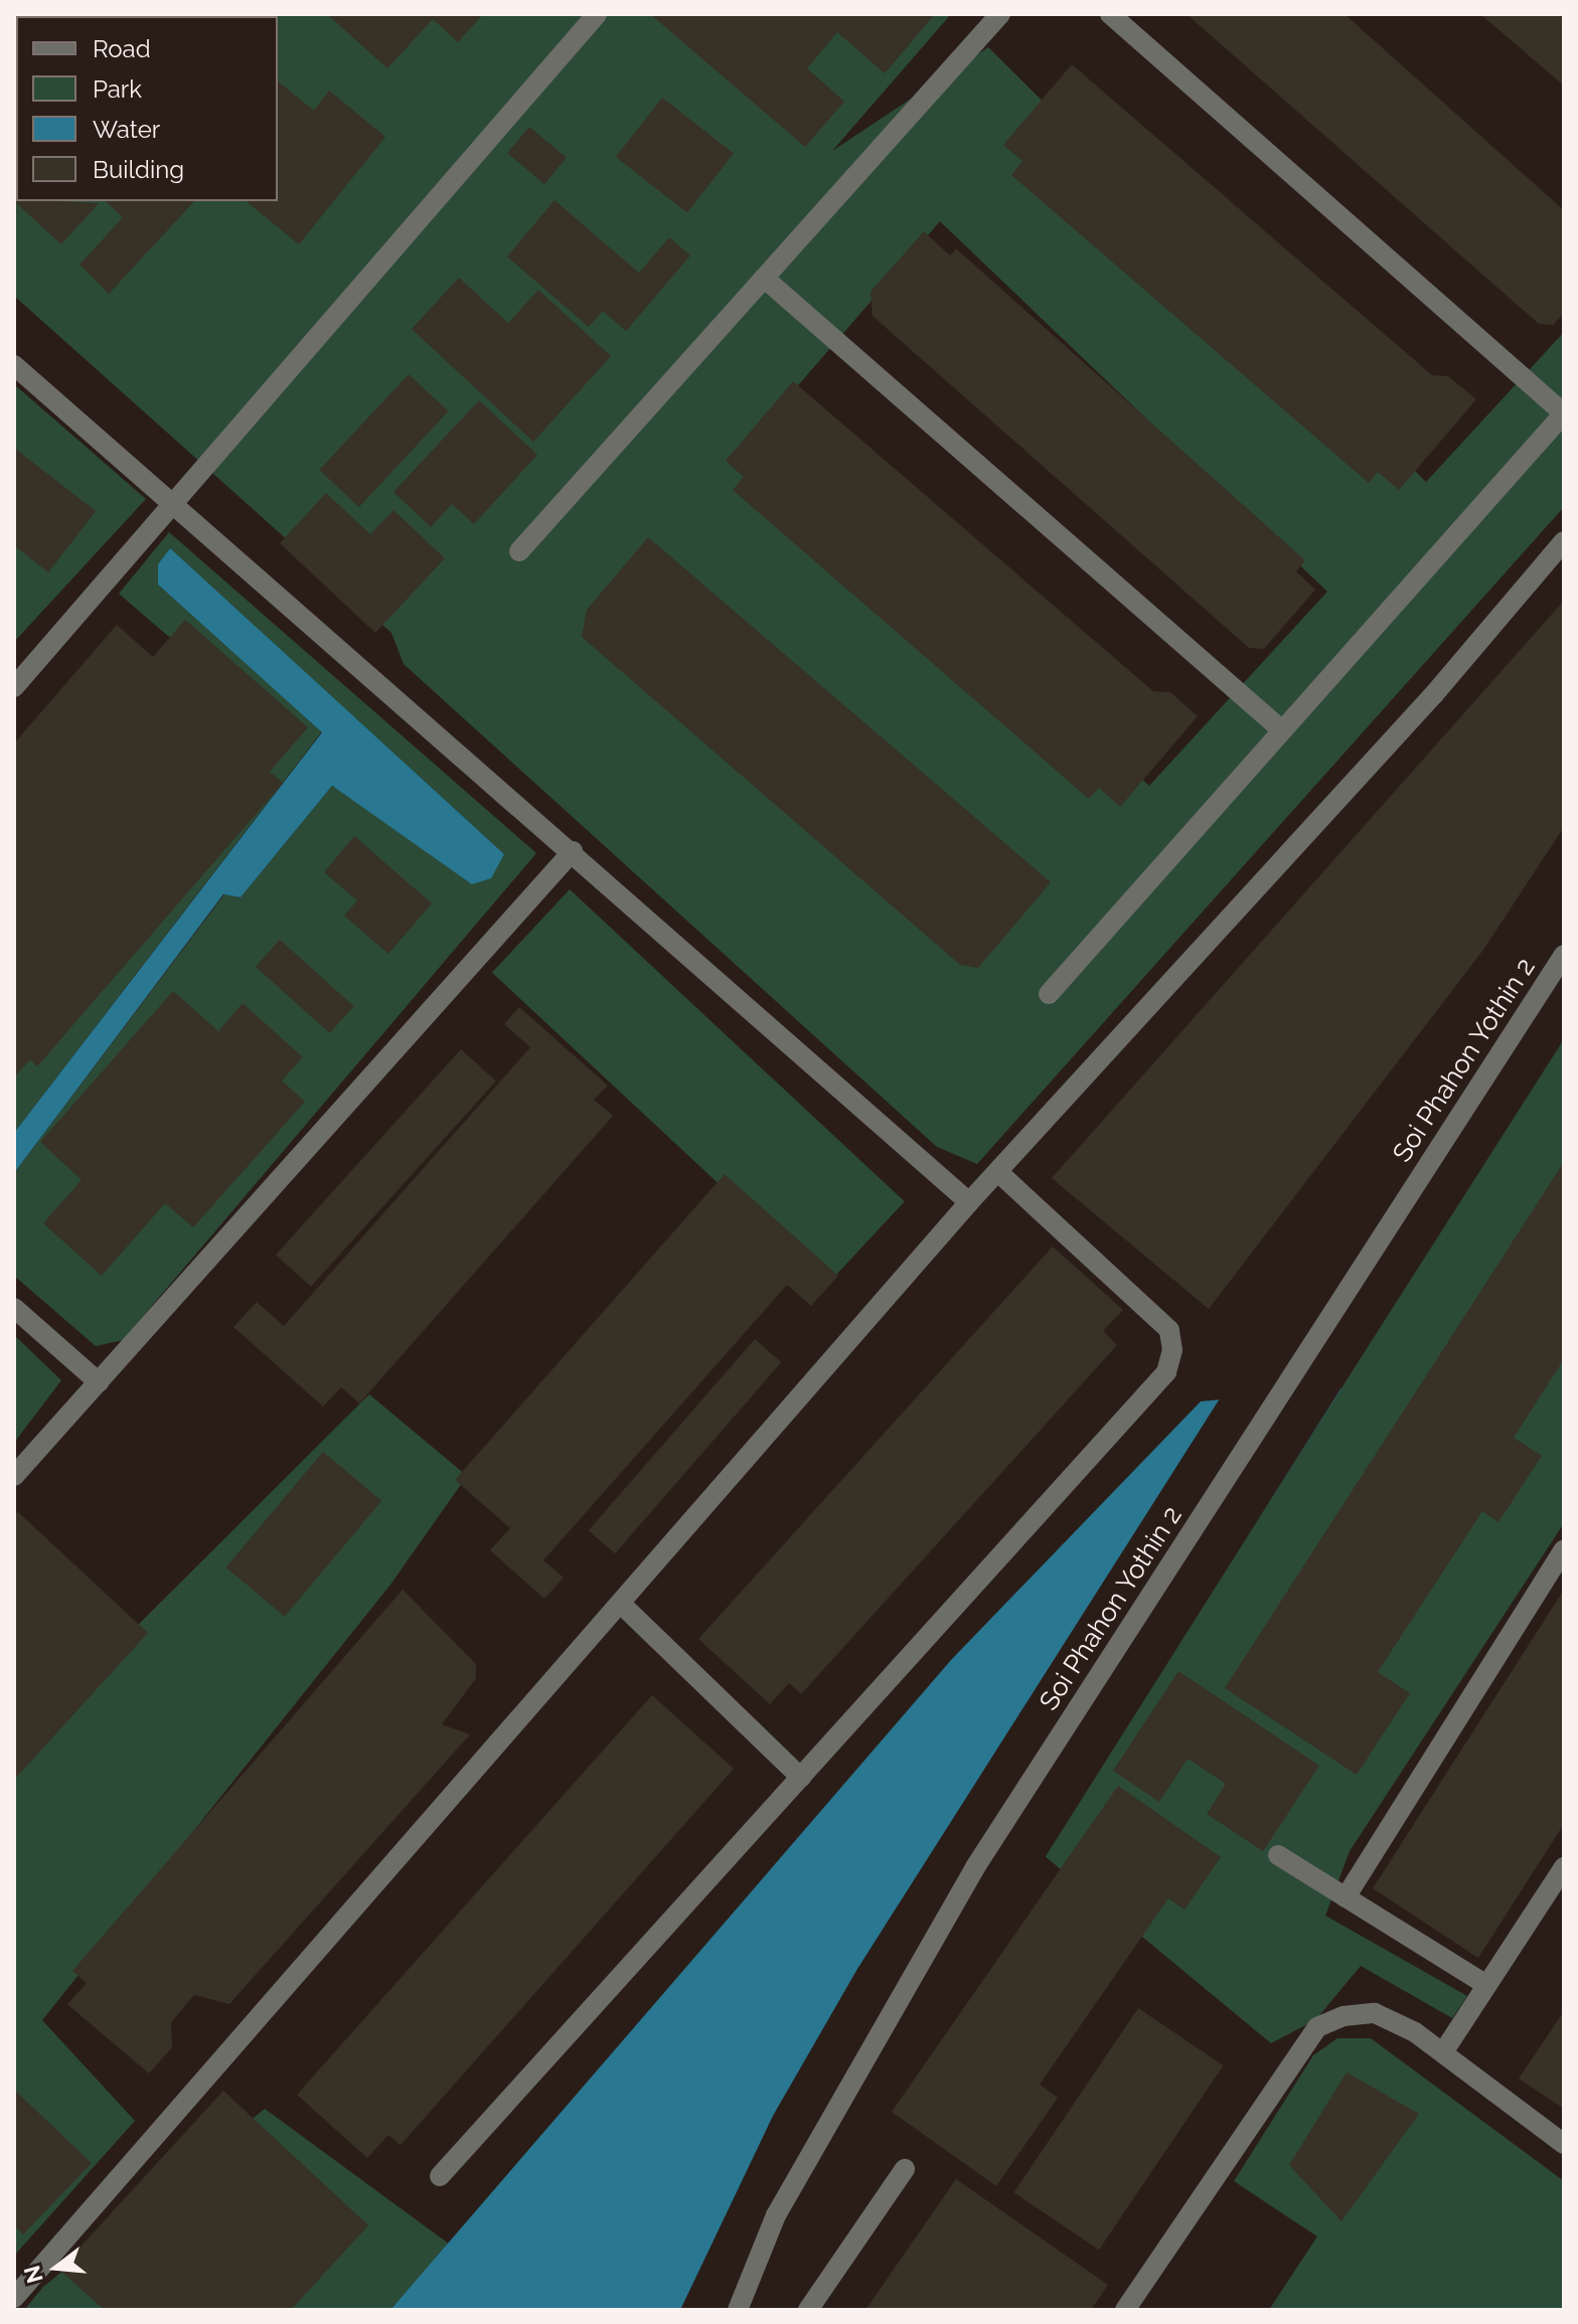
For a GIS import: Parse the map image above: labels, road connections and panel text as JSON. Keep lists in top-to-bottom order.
{
  "streets": {
    "street": ["Soi Phahon Yothin 2"]
  },
  "legend": [
    "Road",
    "Park",
    "Water",
    "Building"
  ],
  "north": "left"
}
